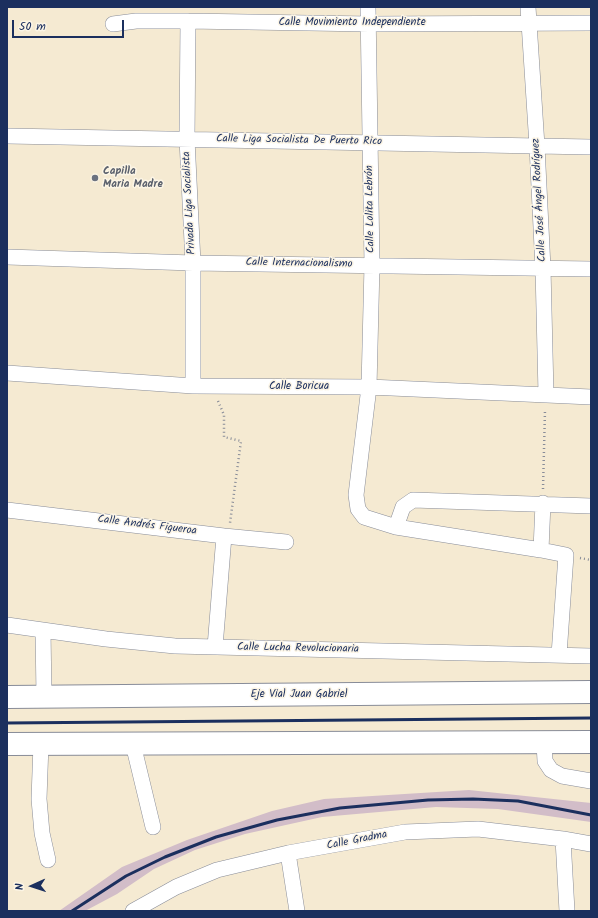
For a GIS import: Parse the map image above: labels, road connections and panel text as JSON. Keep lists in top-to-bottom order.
{
  "streets": {
    "main road": ["Eje Vial Juan Gabriel"],
    "street": [
      "Calle Movimiento Independiente",
      "Calle Liga Socialista De Puerto Rico",
      "Calle José Ángel Rodríguez",
      "Privada Liga Socialista",
      "Calle Lolita Lebrón",
      "Calle Internacionalismo",
      "Calle Boricua",
      "Calle Andrés Figueroa",
      "Calle Lucha Revolucionaria",
      "Calle Gradma"
    ]
  },
  "crossings": [
    ["Calle Movimiento Independiente", "Calle José Ángel Rodríguez"],
    ["Calle Movimiento Independiente", "Privada Liga Socialista"],
    ["Calle Movimiento Independiente", "Calle Lolita Lebrón"],
    ["Calle Liga Socialista De Puerto Rico", "Calle José Ángel Rodríguez"],
    ["Calle Liga Socialista De Puerto Rico", "Privada Liga Socialista"],
    ["Calle Liga Socialista De Puerto Rico", "Calle Lolita Lebrón"],
    ["Calle José Ángel Rodríguez", "Calle Internacionalismo"],
    ["Calle José Ángel Rodríguez", "Calle Boricua"],
    ["Privada Liga Socialista", "Calle Internacionalismo"],
    ["Privada Liga Socialista", "Calle Boricua"],
    ["Calle Lolita Lebrón", "Calle Internacionalismo"],
    ["Calle Lolita Lebrón", "Calle Boricua"]
  ],
  "places": ["Capilla Maria Madre"],
  "scale_bar": "50 m",
  "north": "left"
}
